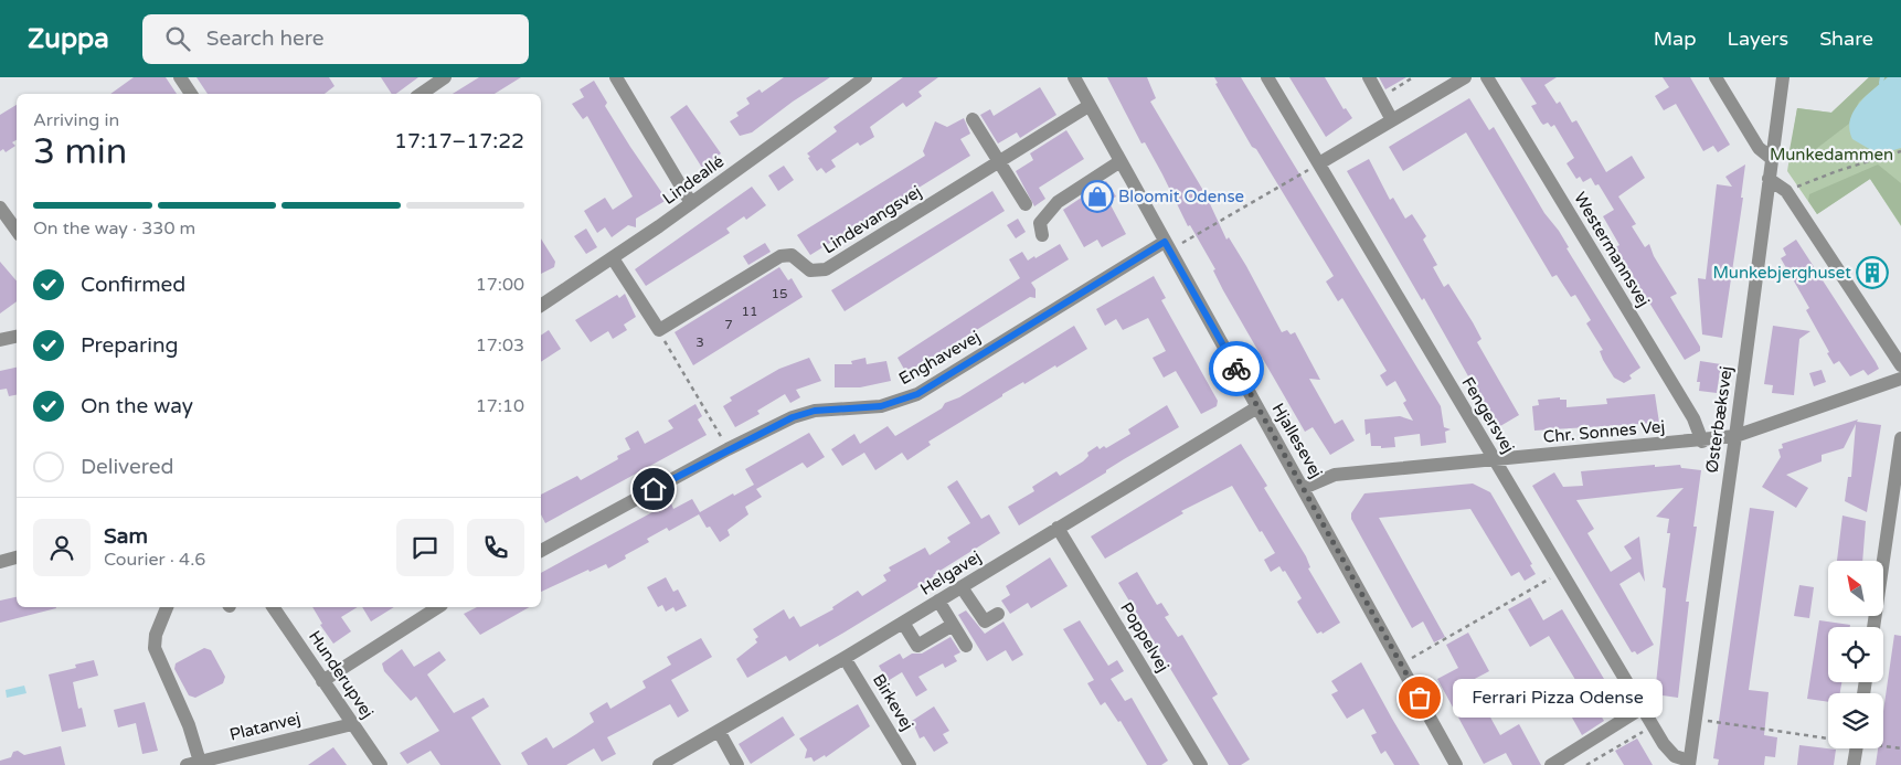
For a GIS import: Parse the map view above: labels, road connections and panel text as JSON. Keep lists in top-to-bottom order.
{
  "streets": {
    "street": [
      "Lindeallé",
      "Lindevangsvej",
      "Westermannsvej",
      "Enghavevej",
      "Fengersvej",
      "Østerbæksvej",
      "Chr. Sonnes Vej",
      "Hjallesevej",
      "Helgavej",
      "Poppelvej",
      "Hunderupvej",
      "Birkevej",
      "Platanvej"
    ]
  },
  "crossings": [
    ["Lindevangsvej", "Hjallesevej"],
    ["Westermannsvej", "Chr. Sonnes Vej"],
    ["Enghavevej", "Hjallesevej"],
    ["Fengersvej", "Østerbæksvej"],
    ["Fengersvej", "Chr. Sonnes Vej"],
    ["Østerbæksvej", "Chr. Sonnes Vej"],
    ["Chr. Sonnes Vej", "Hjallesevej"],
    ["Hjallesevej", "Helgavej"],
    ["Helgavej", "Poppelvej"],
    ["Helgavej", "Birkevej"],
    ["Hunderupvej", "Platanvej"]
  ],
  "parks": ["Munkedammen"],
  "places": {
    "shop": ["Bloomit Odense"],
    "building": ["Munkebjerghuset"],
    "other": ["Ferrari Pizza Odense"]
  },
  "house_numbers": [
    "15",
    "11",
    "7",
    "3"
  ],
  "north": "top left",
  "page": {
    "header": "Zuppa",
    "search": "Search here",
    "nav": ["Map", "Layers", "Share"],
    "heading": ["3 min", "Arriving in", "17:17–17:22"],
    "panel": ["Sam", "Courier · 4.6"],
    "bar": "On the way · 330 m",
    "list": [
      ["Confirmed", "17:00"],
      ["Preparing", "17:03"],
      ["On the way", "17:10"],
      "Delivered"
    ],
    "bubble": "Ferrari Pizza Odense"
  }
}
